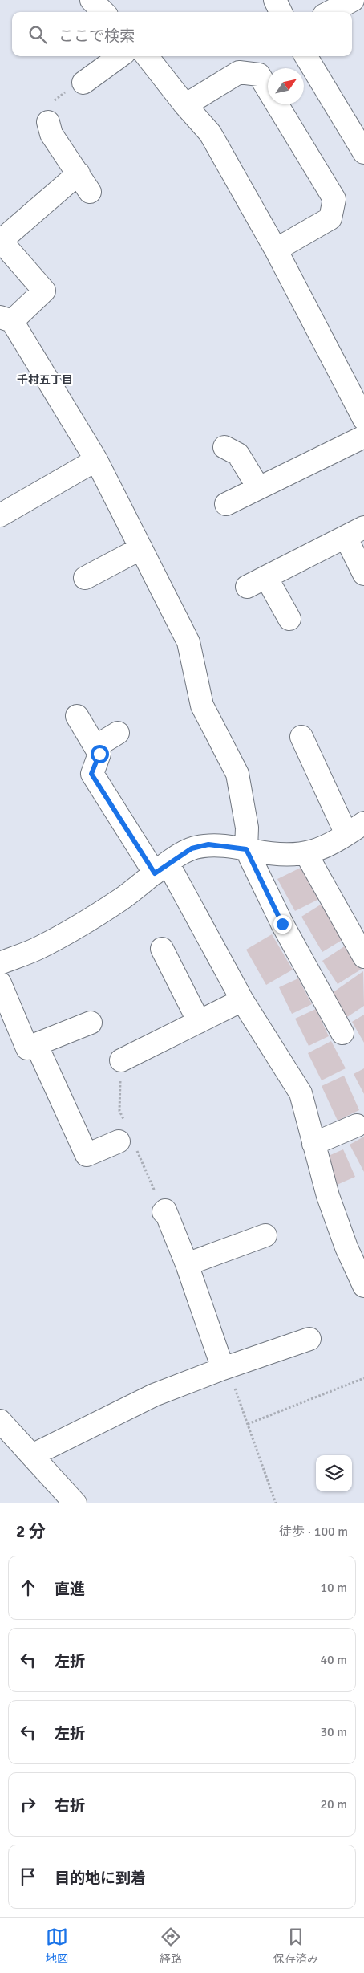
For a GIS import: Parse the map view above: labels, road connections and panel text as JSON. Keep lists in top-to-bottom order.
{
  "districts": ["千村五丁目"],
  "north": "top right",
  "page": {
    "search": "ここで検索",
    "heading": ["2 分", "徒歩 · 100 m"],
    "list": [
      ["直進", "10 m"],
      ["左折", "40 m"],
      ["左折", "30 m"],
      ["右折", "20 m"],
      "目的地に到着"
    ],
    "nav": ["地図", "経路", "保存済み"]
  }
}
